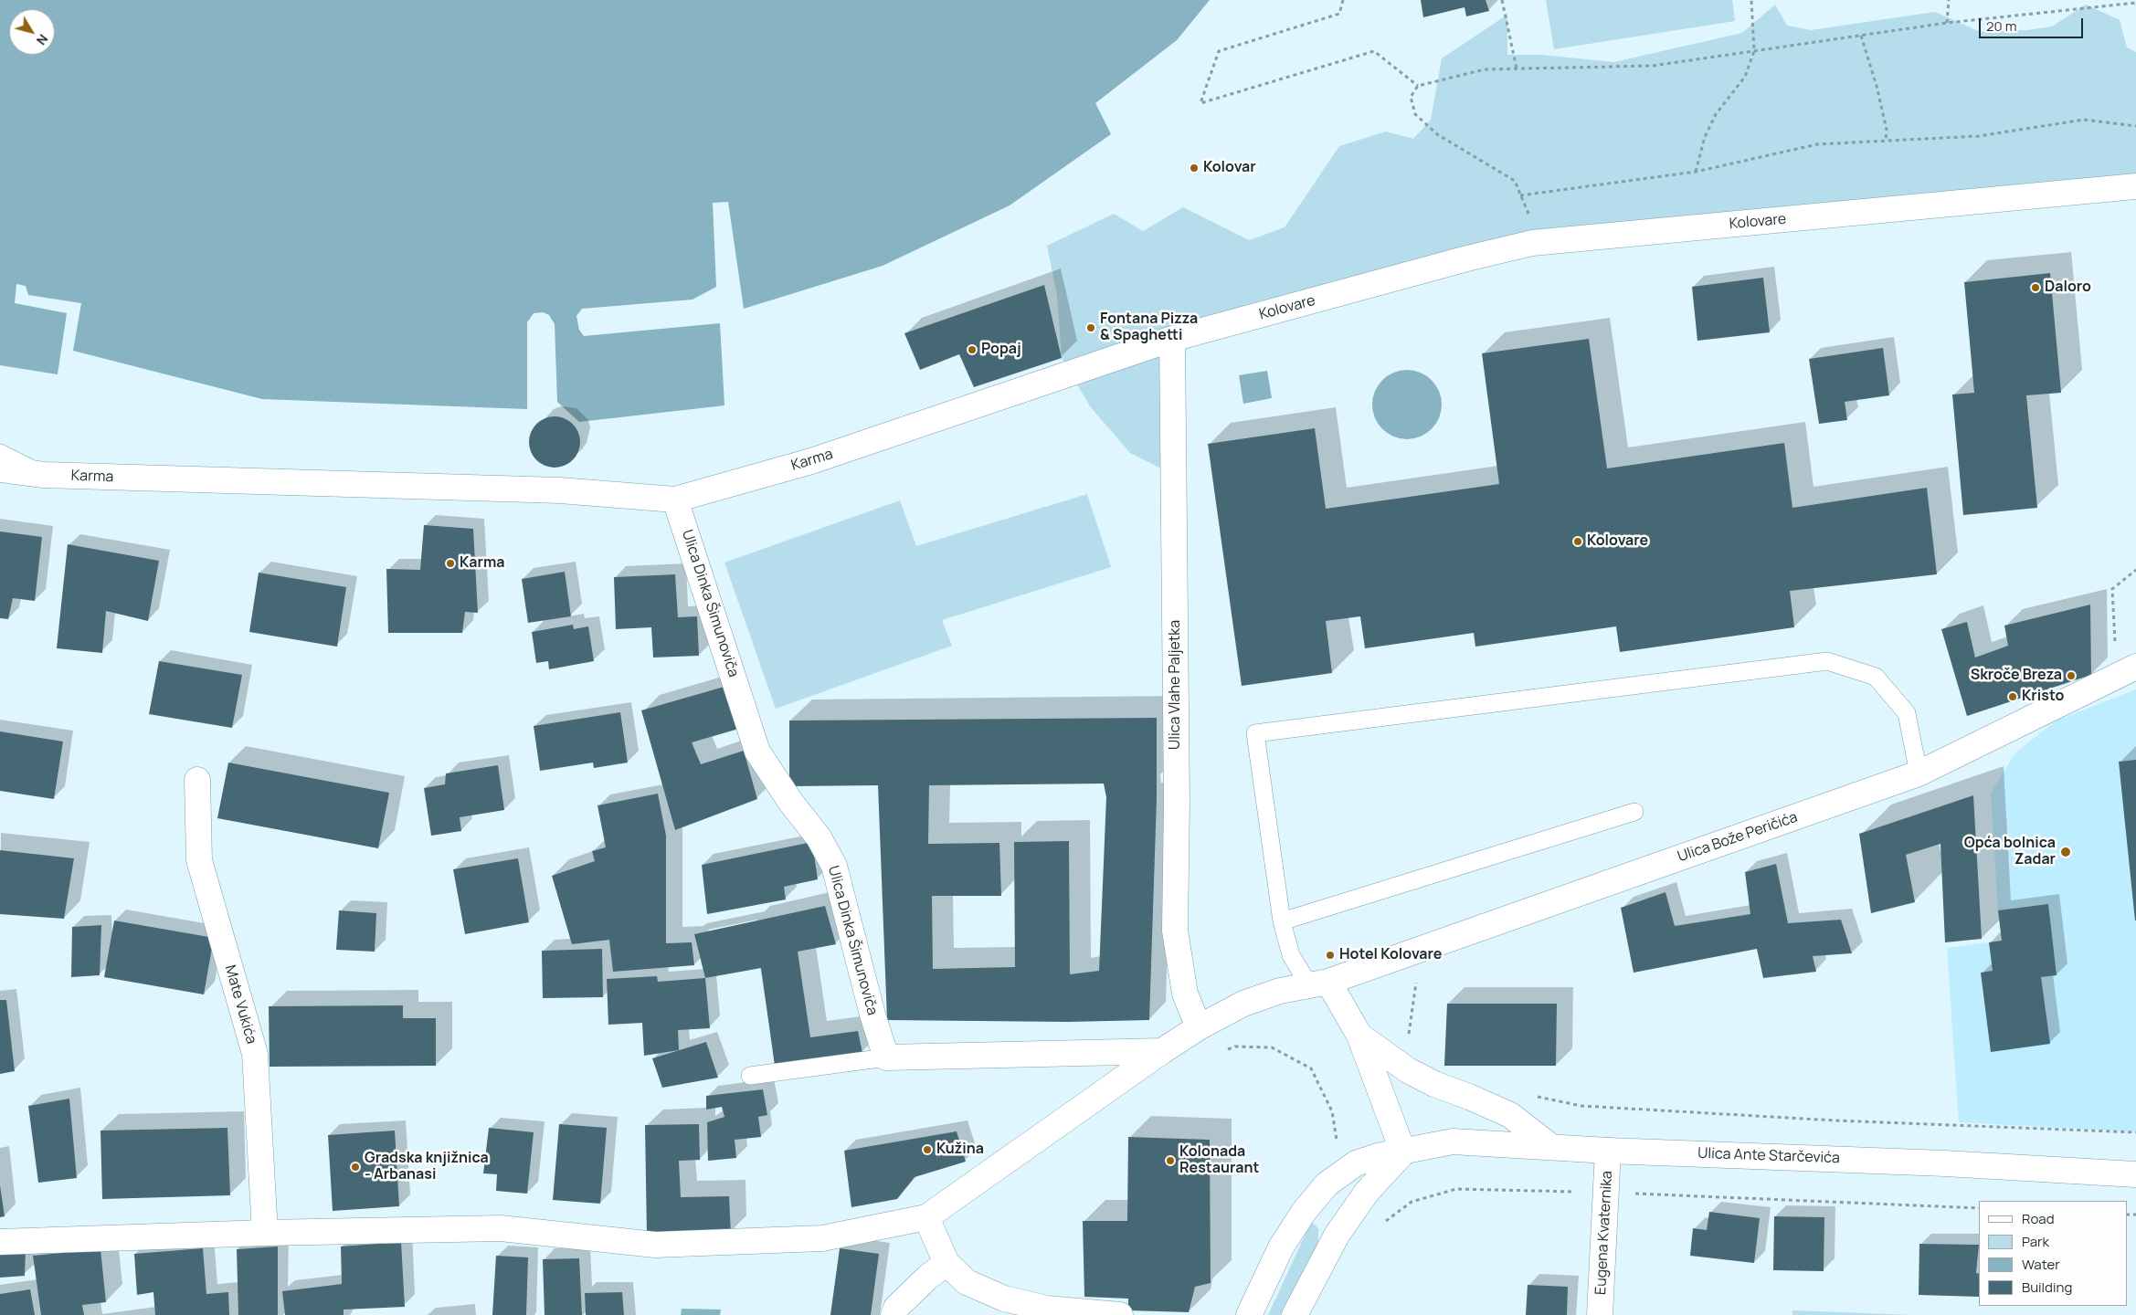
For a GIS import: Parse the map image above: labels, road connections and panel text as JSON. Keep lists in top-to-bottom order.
{
  "streets": {
    "street": [
      "Kolovare",
      "Karma",
      "Ulica Dinka Šimunoviča",
      "Ulica Vlahe Paljetka",
      "Ulica Bože Peričića",
      "Mate Vukića",
      "Ulica Ante Starčevića",
      "Eugena Kvaternika"
    ]
  },
  "crossings": [
    ["Kolovare", "Karma"],
    ["Kolovare", "Ulica Vlahe Paljetka"],
    ["Karma", "Ulica Dinka Šimunoviča"],
    ["Karma", "Ulica Vlahe Paljetka"],
    ["Ulica Vlahe Paljetka", "Ulica Bože Peričića"],
    ["Ulica Ante Starčevića", "Eugena Kvaternika"]
  ],
  "places": [
    "Kolovar",
    "Daloro",
    "Fontana Pizza & Spaghetti",
    "Popaj",
    "Kolovare",
    "Karma",
    "Skroče Breza",
    "Kristo",
    "Opća bolnica Zadar",
    "Hotel Kolovare",
    "Kužina",
    "Kolonada Restaurant",
    "Gradska knjižnica - Arbanasi"
  ],
  "legend": [
    "Road",
    "Park",
    "Water",
    "Building"
  ],
  "scale_bar": "20 m",
  "north": "bottom right"
}
